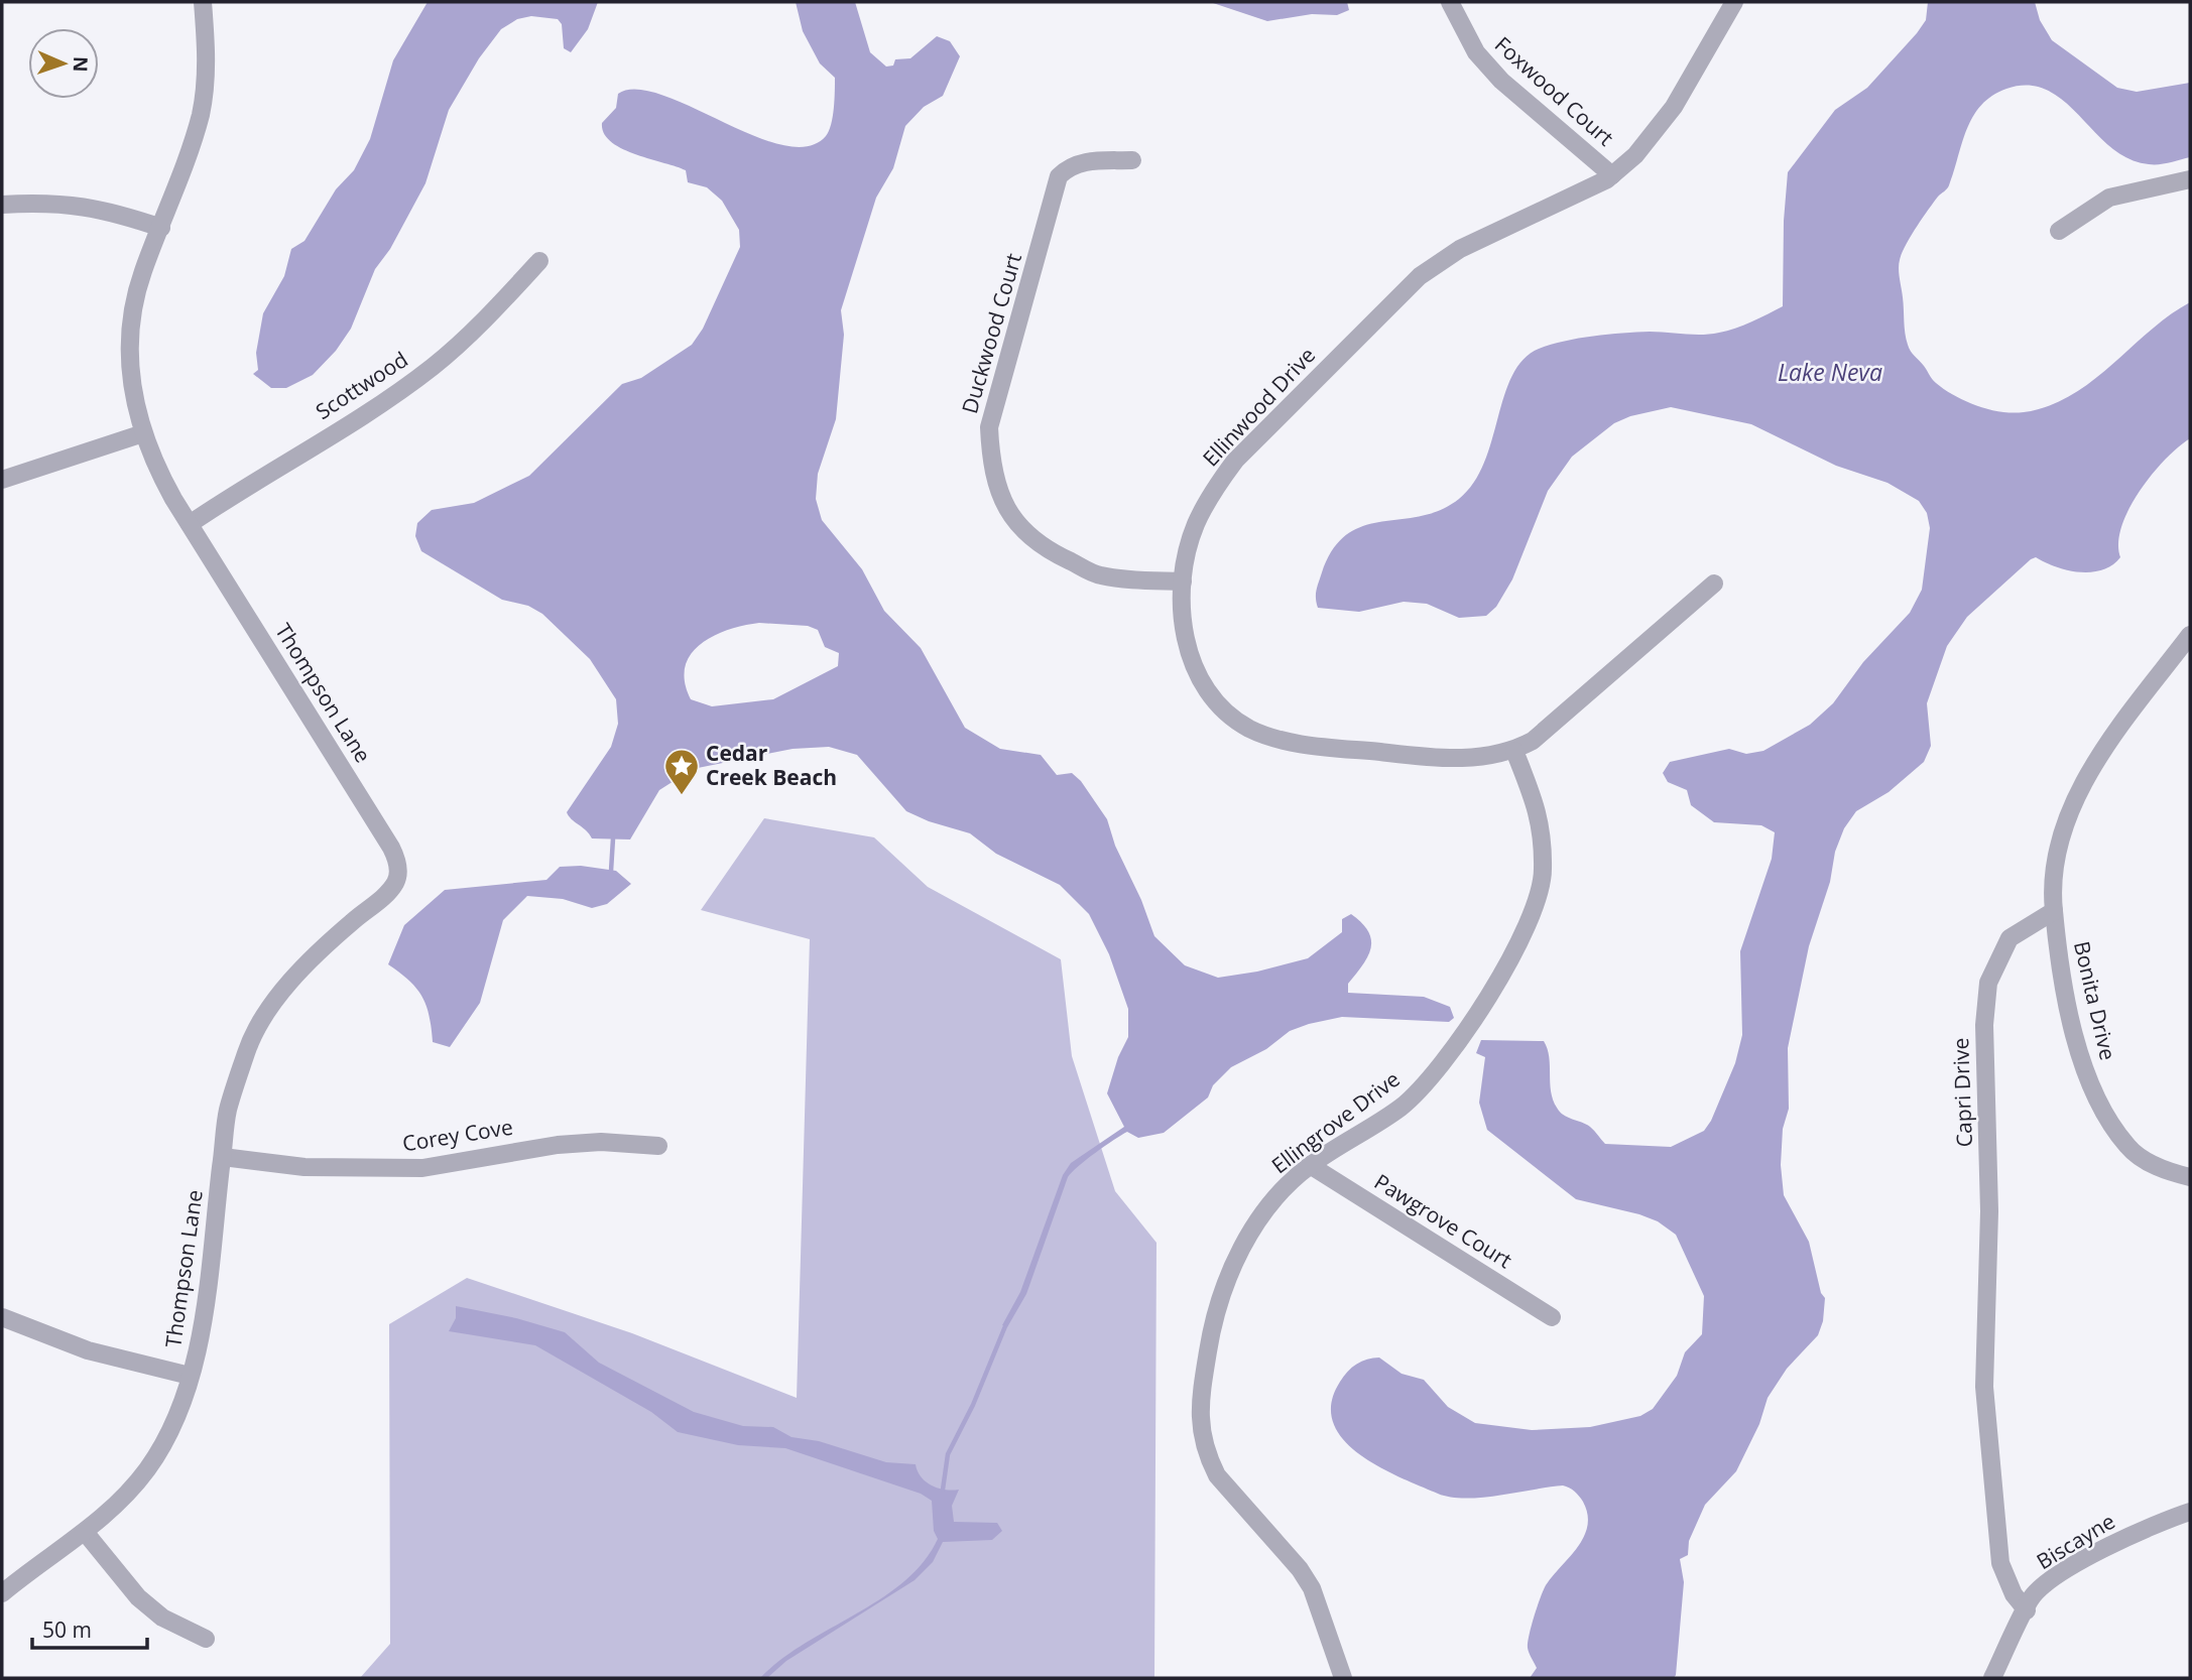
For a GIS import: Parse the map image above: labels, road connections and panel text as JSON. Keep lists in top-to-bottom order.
{
  "streets": {
    "street": [
      "Foxwood Court",
      "Duckwood Court",
      "Scottwood",
      "Ellinwood Drive",
      "Thompson Lane",
      "Bonita Drive",
      "Capri Drive",
      "Ellingrove Drive",
      "Corey Cove",
      "Pawgrove Court",
      "Biscayne"
    ]
  },
  "crossings": [
    ["Foxwood Court", "Ellinwood Drive"],
    ["Duckwood Court", "Ellinwood Drive"],
    ["Scottwood", "Thompson Lane"],
    ["Ellinwood Drive", "Ellingrove Drive"],
    ["Thompson Lane", "Corey Cove"],
    ["Bonita Drive", "Capri Drive"],
    ["Capri Drive", "Biscayne"],
    ["Ellingrove Drive", "Pawgrove Court"]
  ],
  "water": ["Lake Neva"],
  "places": {
    "place": ["Cedar Creek Beach"]
  },
  "scale_bar": "50 m",
  "north": "right"
}
